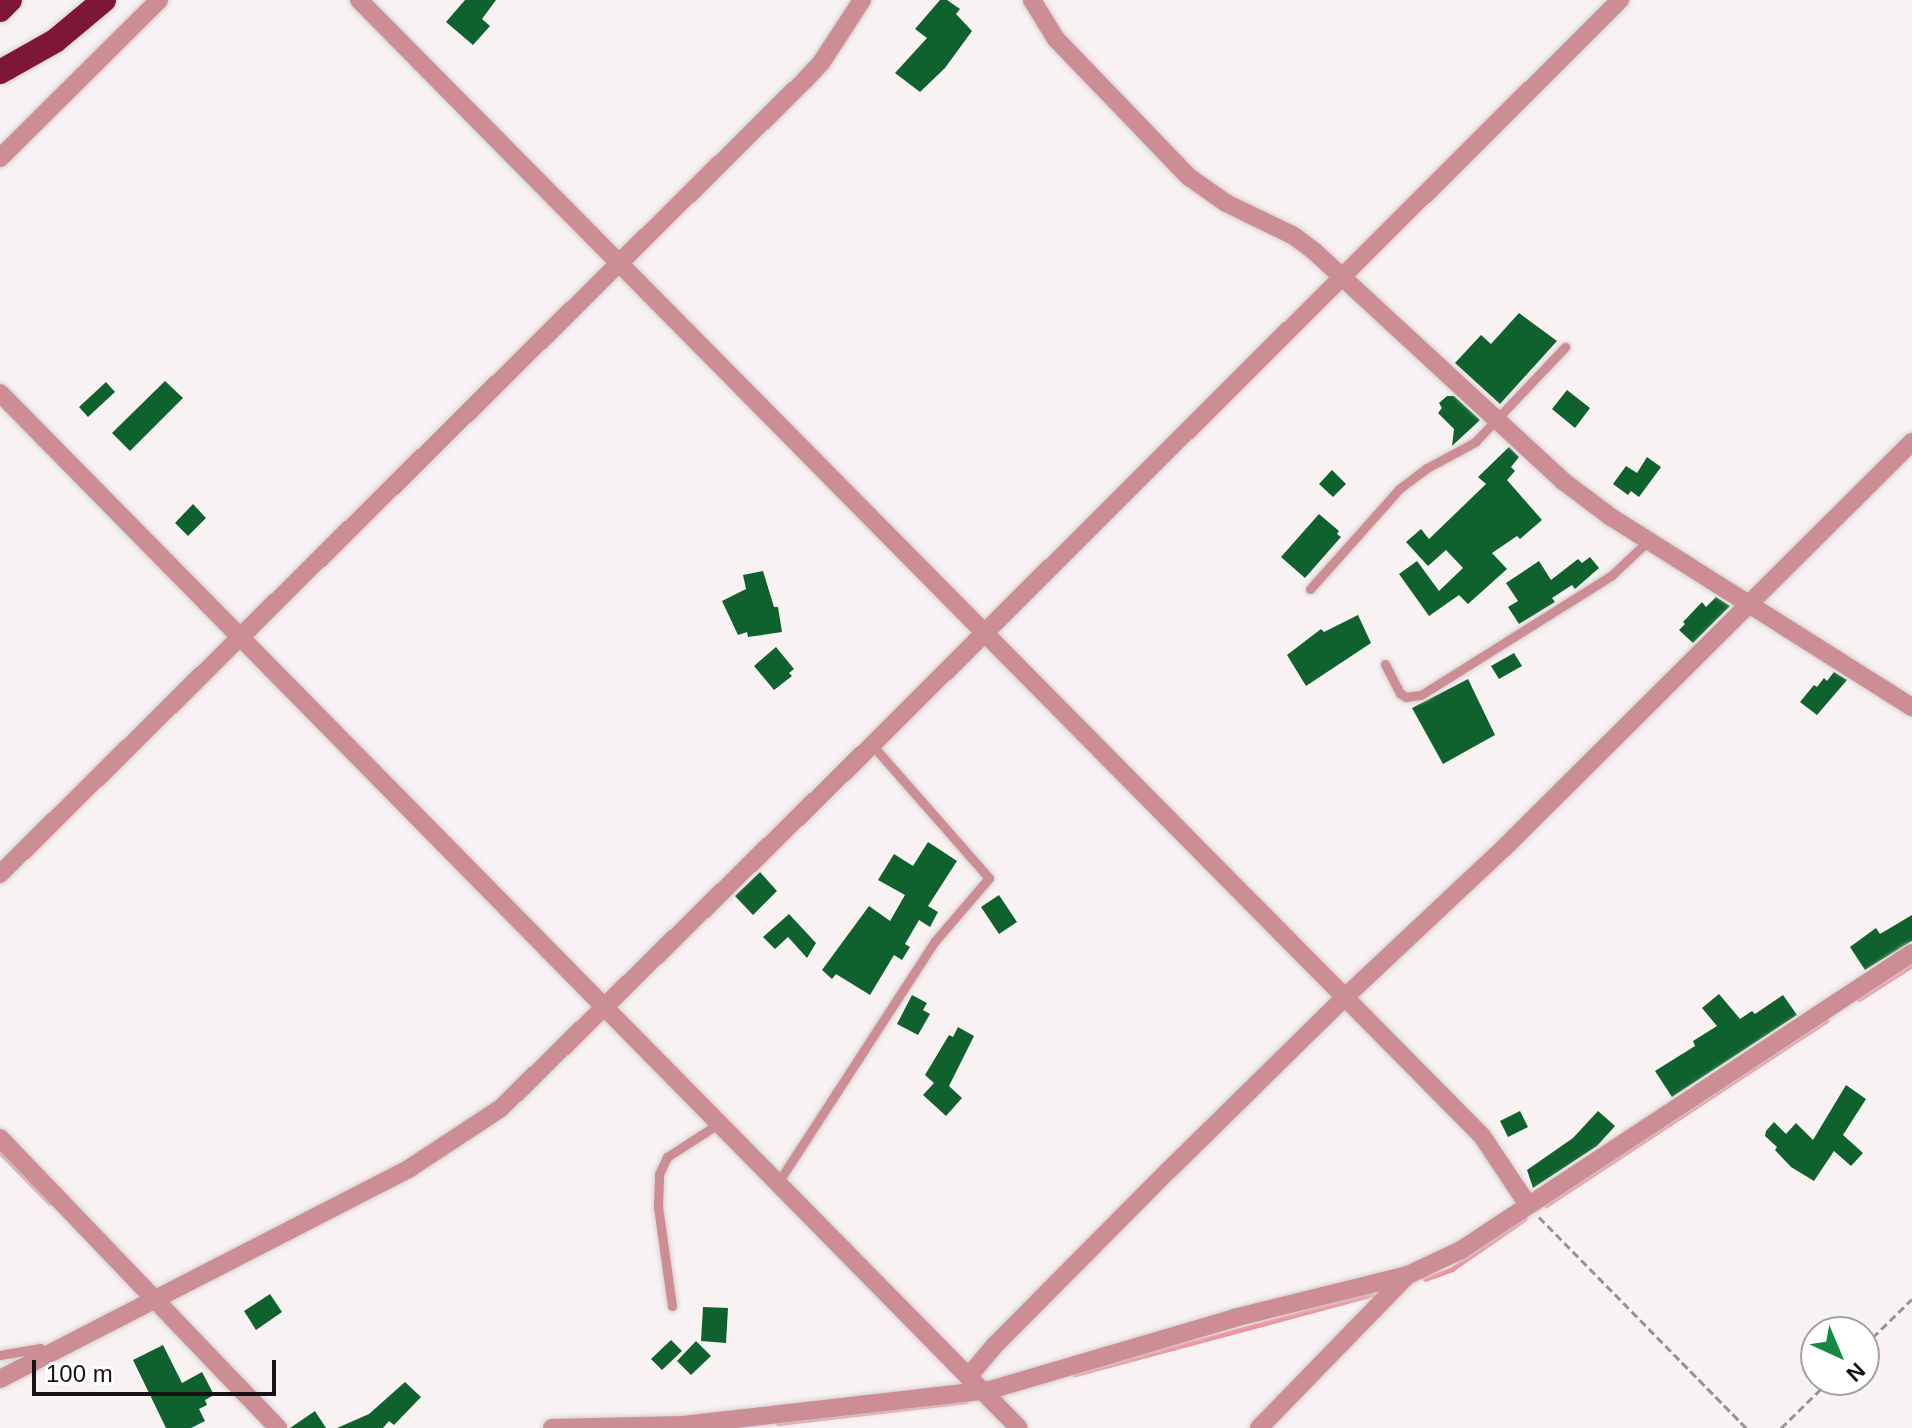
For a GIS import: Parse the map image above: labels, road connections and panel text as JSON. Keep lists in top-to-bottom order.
{
  "scale_bar": "100 m",
  "north": "bottom right"
}
